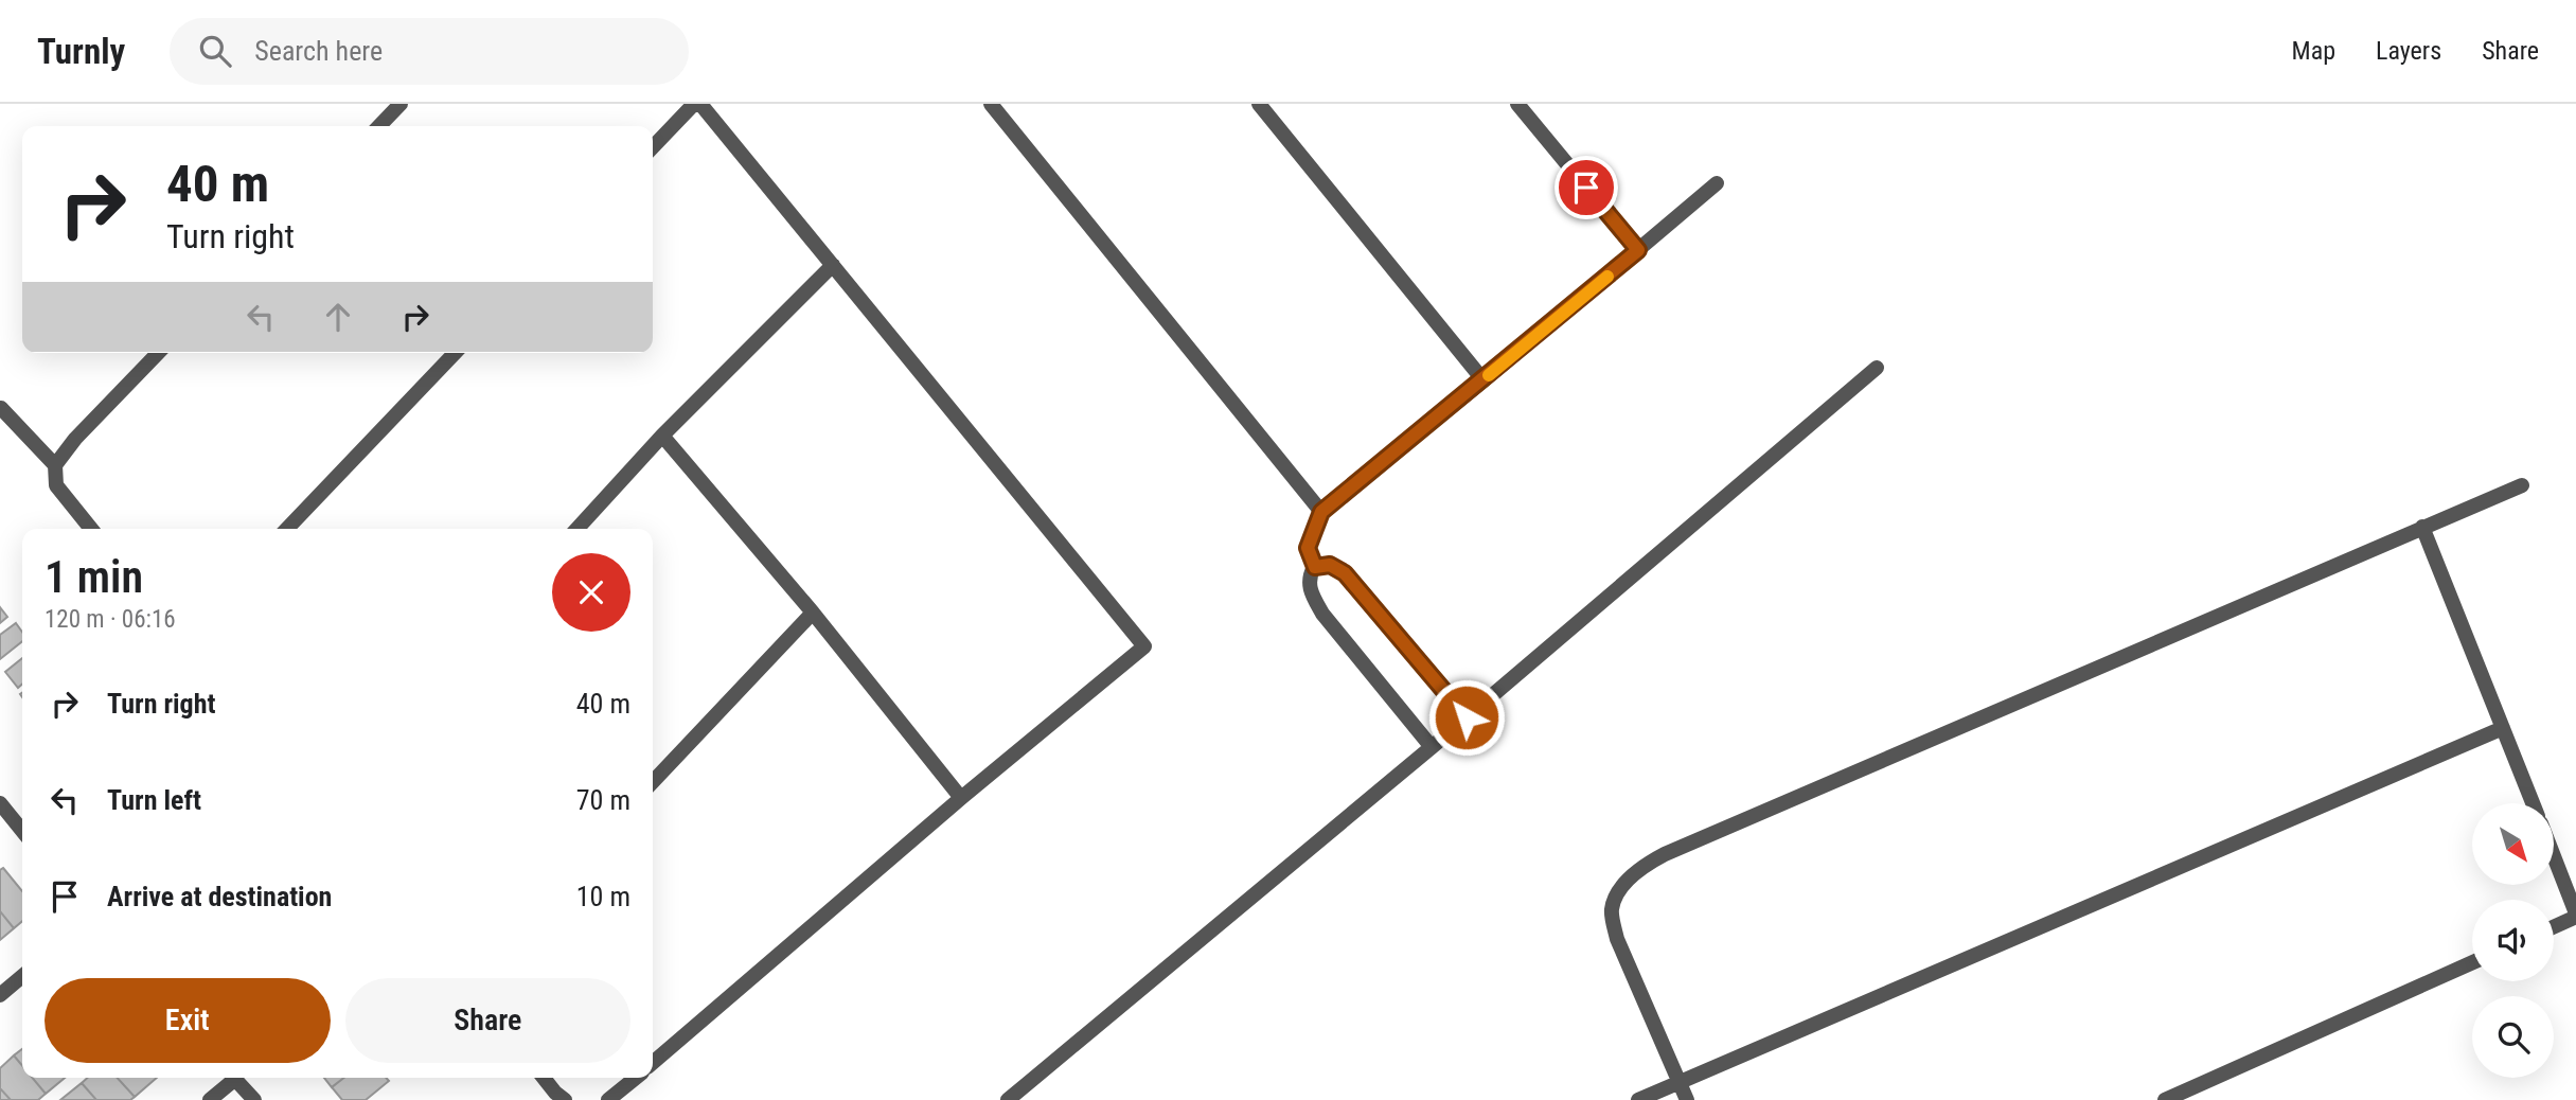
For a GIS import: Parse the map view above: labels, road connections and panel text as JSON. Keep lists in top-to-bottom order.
{
  "north": "bottom right",
  "page": {
    "header": "Turnly",
    "search": "Search here",
    "nav": ["Map", "Layers", "Share"],
    "turn": ["40 m", "Turn right"],
    "heading": ["1 min", "120 m · 06:16"],
    "list": [
      {
        "name": "Turn right",
        "value": "40 m"
      },
      {
        "name": "Turn left",
        "value": "70 m"
      },
      {
        "name": "Arrive at destination",
        "value": "10 m"
      }
    ],
    "buttons": ["Exit", "Share"]
  }
}
